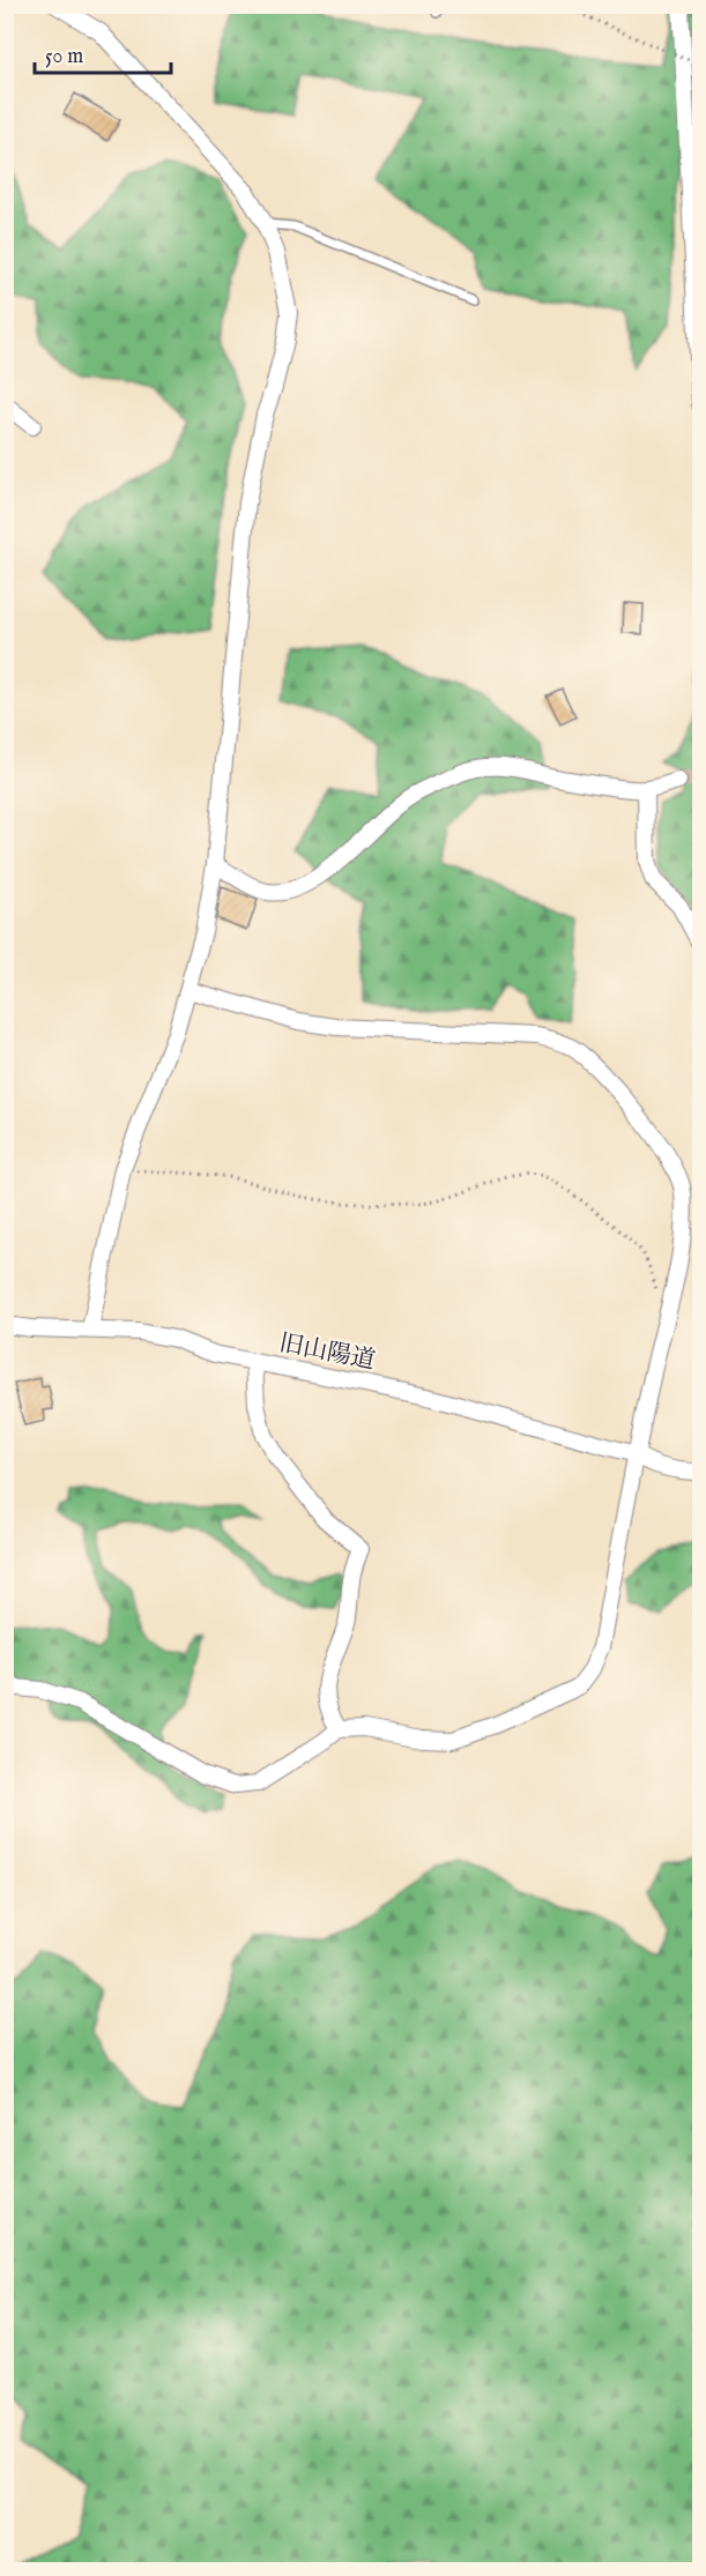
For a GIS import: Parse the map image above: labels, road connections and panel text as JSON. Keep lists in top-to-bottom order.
{
  "streets": {
    "street": ["旧山陽道"]
  },
  "scale_bar": "50 m"
}
